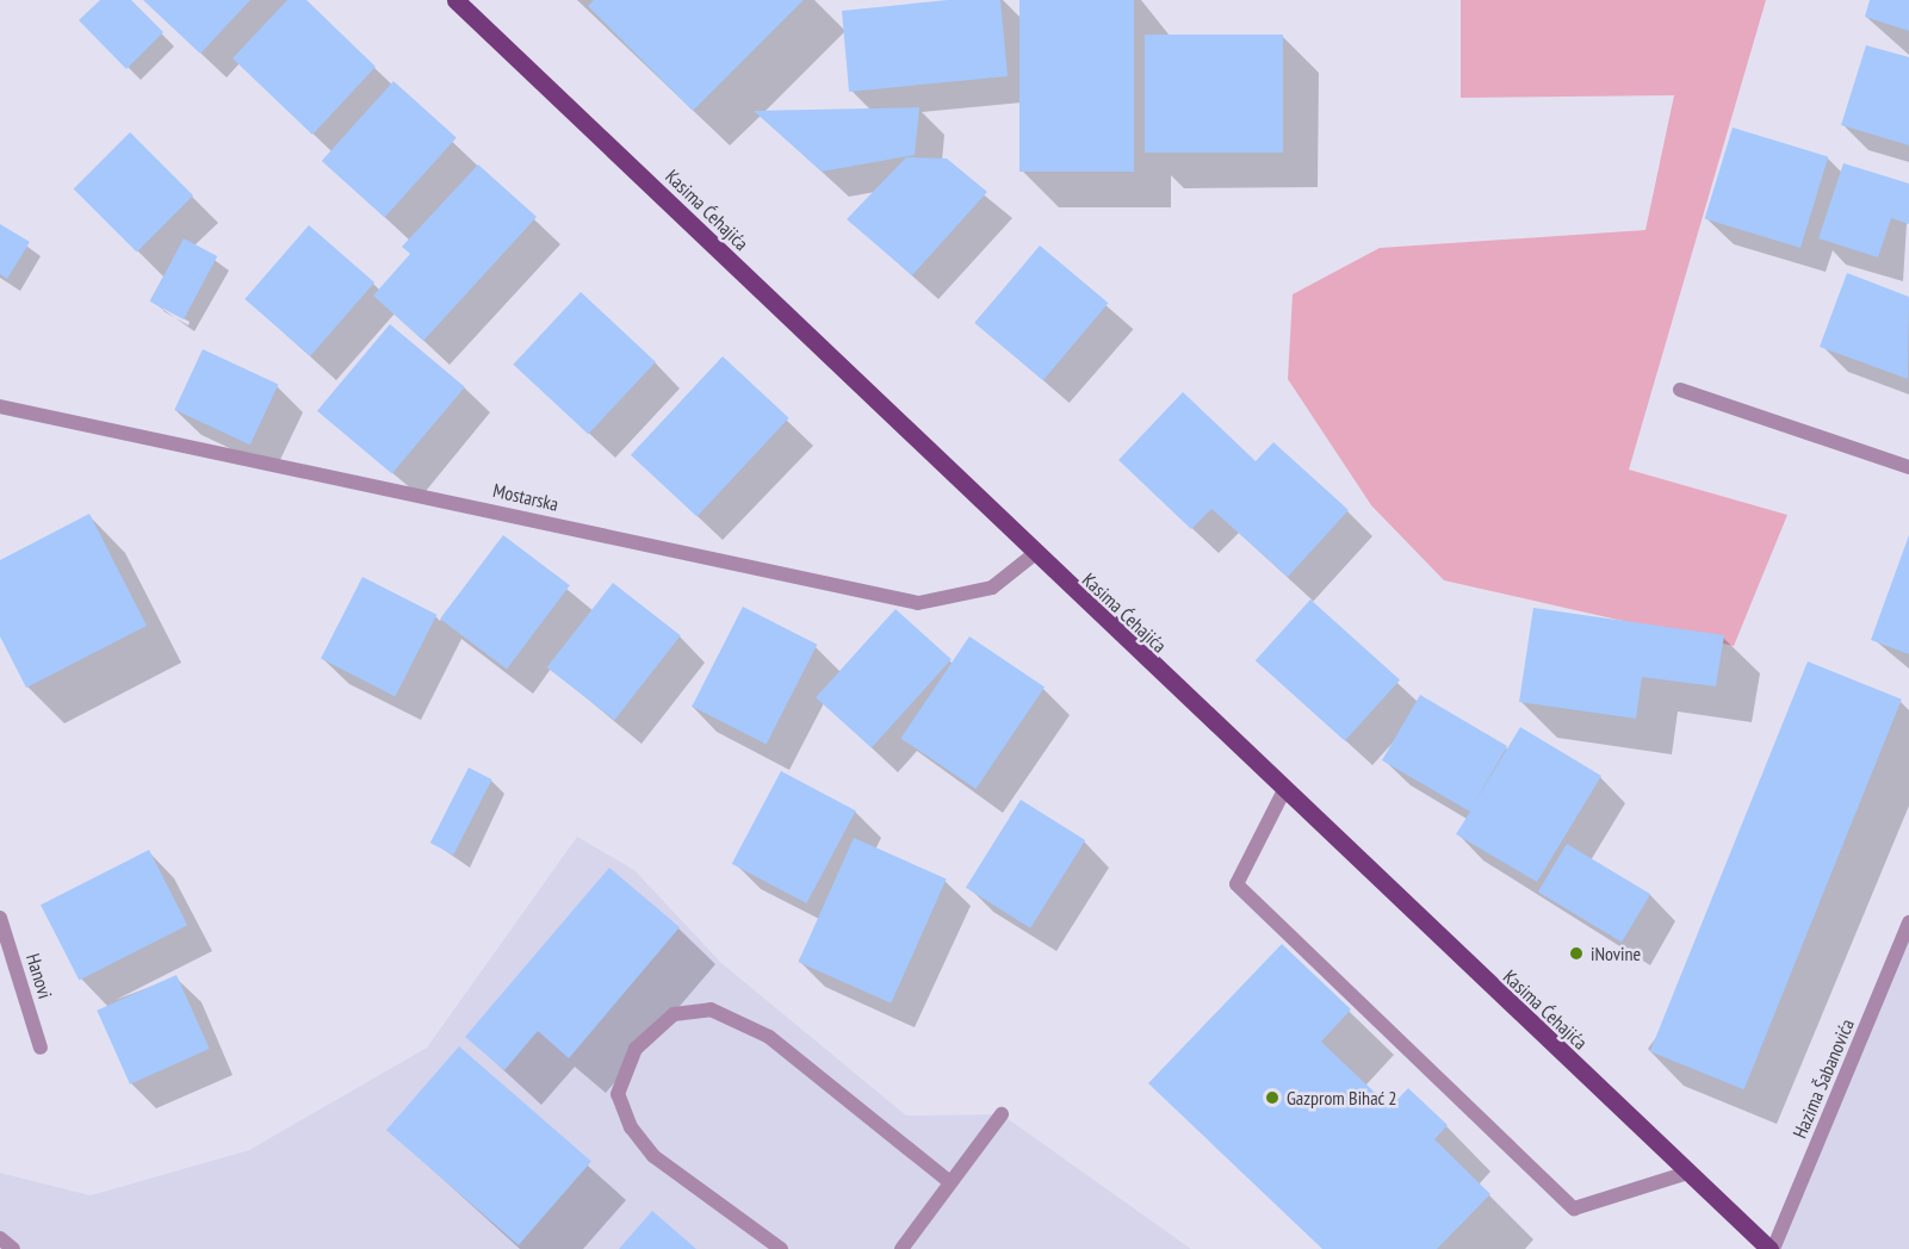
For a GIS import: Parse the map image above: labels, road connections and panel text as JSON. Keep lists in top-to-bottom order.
{
  "streets": {
    "main road": ["Kasima Ćehajića"],
    "street": ["Mostarska", "Hanovi", "Hazima Šabanovića"]
  },
  "crossings": [
    ["Kasima Ćehajića", "Mostarska"],
    ["Kasima Ćehajića", "Hazima Šabanovića"]
  ],
  "places": ["iNovine", "Gazprom Bihać 2"]
}
